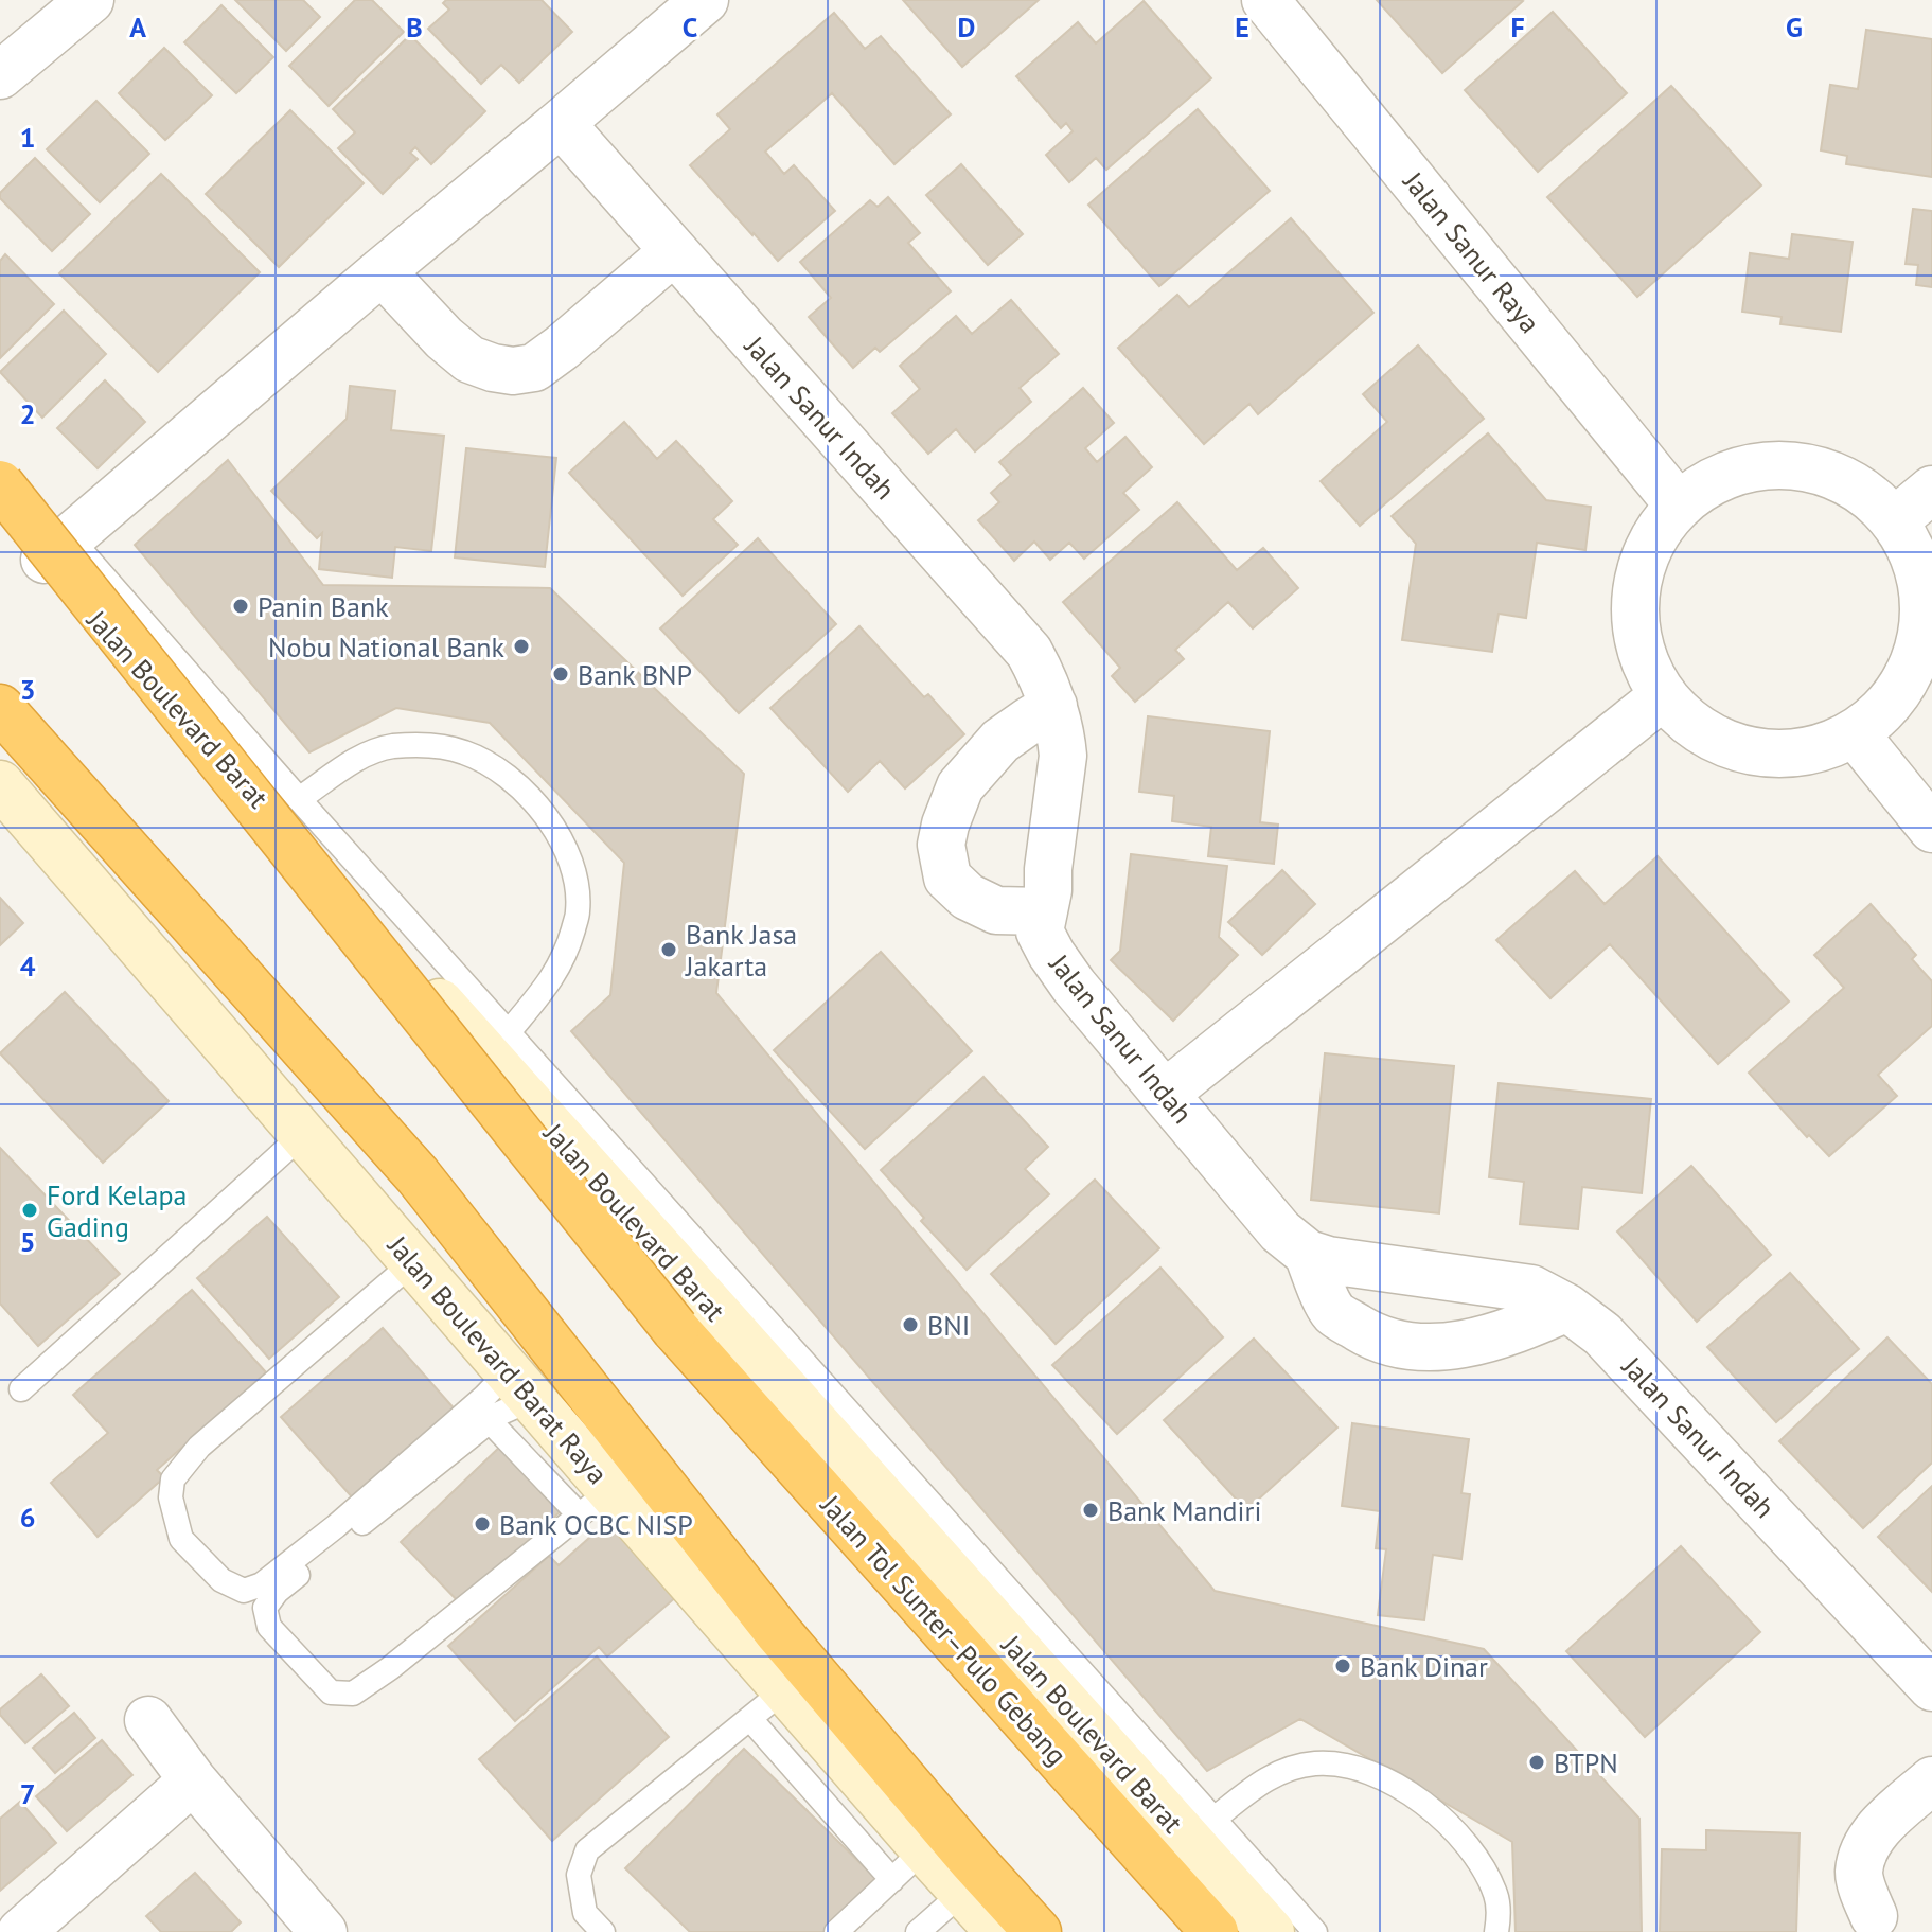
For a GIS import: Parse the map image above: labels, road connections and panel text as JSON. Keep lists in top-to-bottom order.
{
  "streets": {
    "highway": ["Jalan Tol Sunter–Pulo Gebang"],
    "main road": ["Jalan Boulevard Barat", "Jalan Boulevard Barat Raya"],
    "street": ["Jalan Sanur Raya", "Jalan Sanur Indah"]
  },
  "crossings": [
    ["Jalan Boulevard Barat", "Jalan Tol Sunter–Pulo Gebang"]
  ],
  "places": [
    "Panin Bank",
    "Nobu National Bank",
    "Bank BNP",
    "Bank Jasa Jakarta",
    "Ford Kelapa Gading",
    "BNI",
    "Bank Mandiri",
    "Bank OCBC NISP",
    "Bank Dinar",
    "BTPN"
  ],
  "grid": {
    "columns": [
      "A",
      "B",
      "C",
      "D",
      "E",
      "F",
      "G"
    ],
    "rows": [
      "1",
      "2",
      "3",
      "4",
      "5",
      "6",
      "7"
    ]
  }
}
